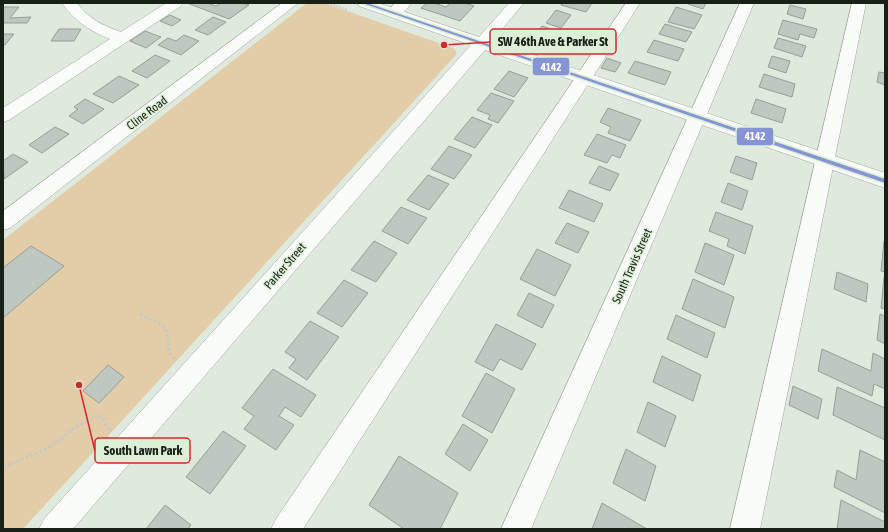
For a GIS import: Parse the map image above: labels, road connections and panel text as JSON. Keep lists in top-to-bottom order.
{
  "streets": {
    "main road": ["Cline Road", "Parker Street", "South Travis Street"]
  },
  "places": ["SW 46th Ave & Parker St", "South Lawn Park"],
  "lines": ["transit line 4142"]
}
